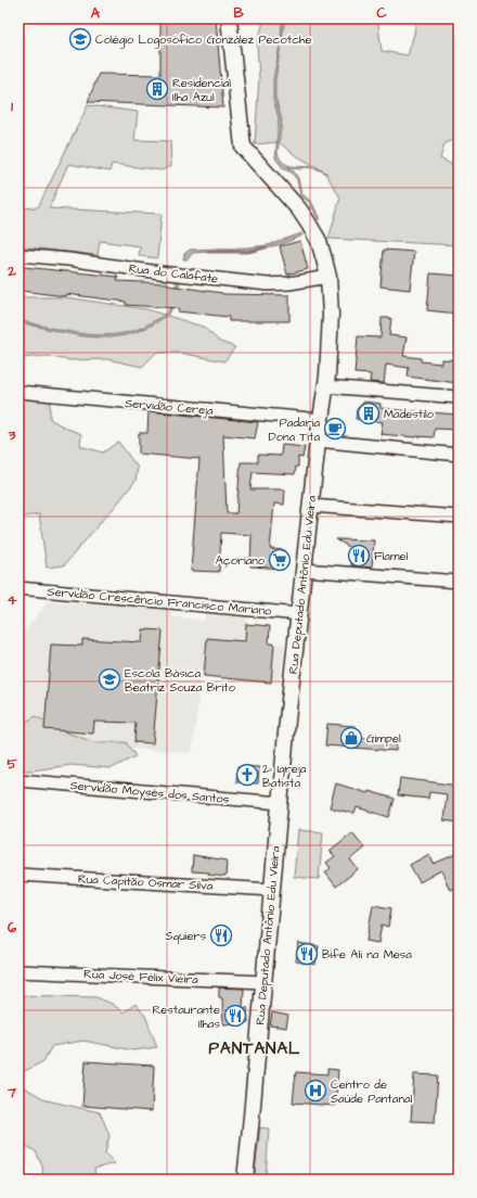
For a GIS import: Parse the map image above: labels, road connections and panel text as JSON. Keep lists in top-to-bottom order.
{
  "streets": {
    "main road": ["Rua Deputado Antônio Edu Vieira"],
    "street": [
      "Rua do Calafate",
      "Servidão Cereja",
      "Servidão Crescêncio Francisco Mariano",
      "Servidão Moysés dos Santos",
      "Rua Capitão Osmar Silva",
      "Rua José Félix Vieira"
    ]
  },
  "crossings": [
    ["Rua do Calafate", "Rua Deputado Antônio Edu Vieira"],
    ["Servidão Cereja", "Rua Deputado Antônio Edu Vieira"],
    ["Rua Deputado Antônio Edu Vieira", "Servidão Crescêncio Francisco Mariano"],
    ["Rua Deputado Antônio Edu Vieira", "Servidão Moysés dos Santos"],
    ["Rua Deputado Antônio Edu Vieira", "Rua Capitão Osmar Silva"],
    ["Rua Deputado Antônio Edu Vieira", "Rua José Félix Vieira"]
  ],
  "districts": ["PANTANAL"],
  "places": {
    "school or university": ["Colégio Logosófico González Pecotche", "Escola Básica Beatriz Souza Brito"],
    "building": ["Residencial Ilha Azul", "Madestilo"],
    "cafe": ["Padaria Dona Tita"],
    "restaurant": [
      "Flamel",
      "Squiers",
      "Bife Ali na Mesa",
      "Restaurante Ilhas"
    ],
    "supermarket": ["Açoriano"],
    "shop": ["Gimpel"],
    "church": ["2ª Igreja Batista"],
    "hospital": ["Centro de Saúde Pantanal"]
  },
  "grid": {
    "columns": ["A", "B", "C"],
    "rows": [
      "1",
      "2",
      "3",
      "4",
      "5",
      "6",
      "7"
    ]
  }
}
